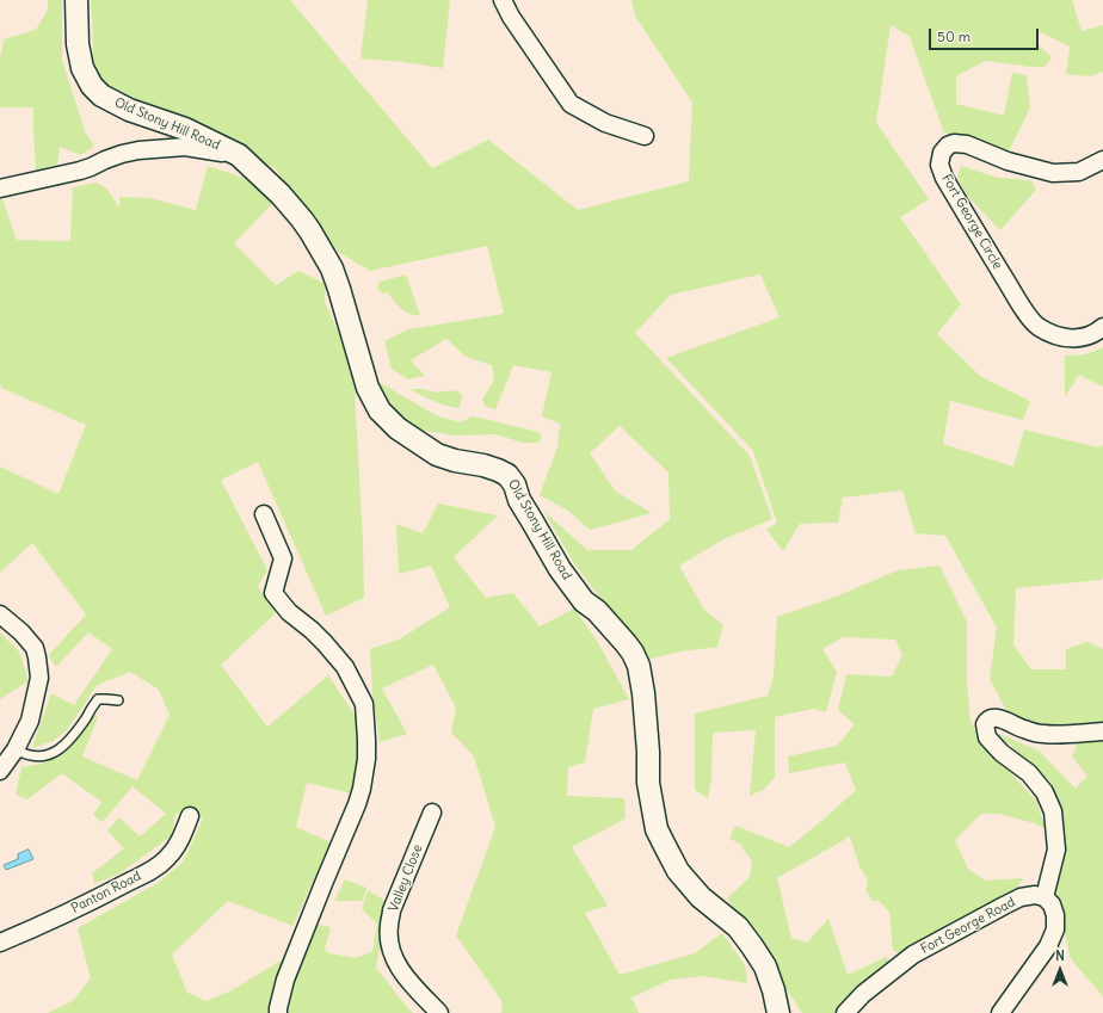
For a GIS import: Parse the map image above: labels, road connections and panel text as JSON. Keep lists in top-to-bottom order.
{
  "streets": {
    "street": [
      "Old Stony Hill Road",
      "Fort George Circle",
      "Valley Close",
      "Panton Road",
      "Fort George Road"
    ]
  },
  "scale_bar": "50 m",
  "north": "top"
}
